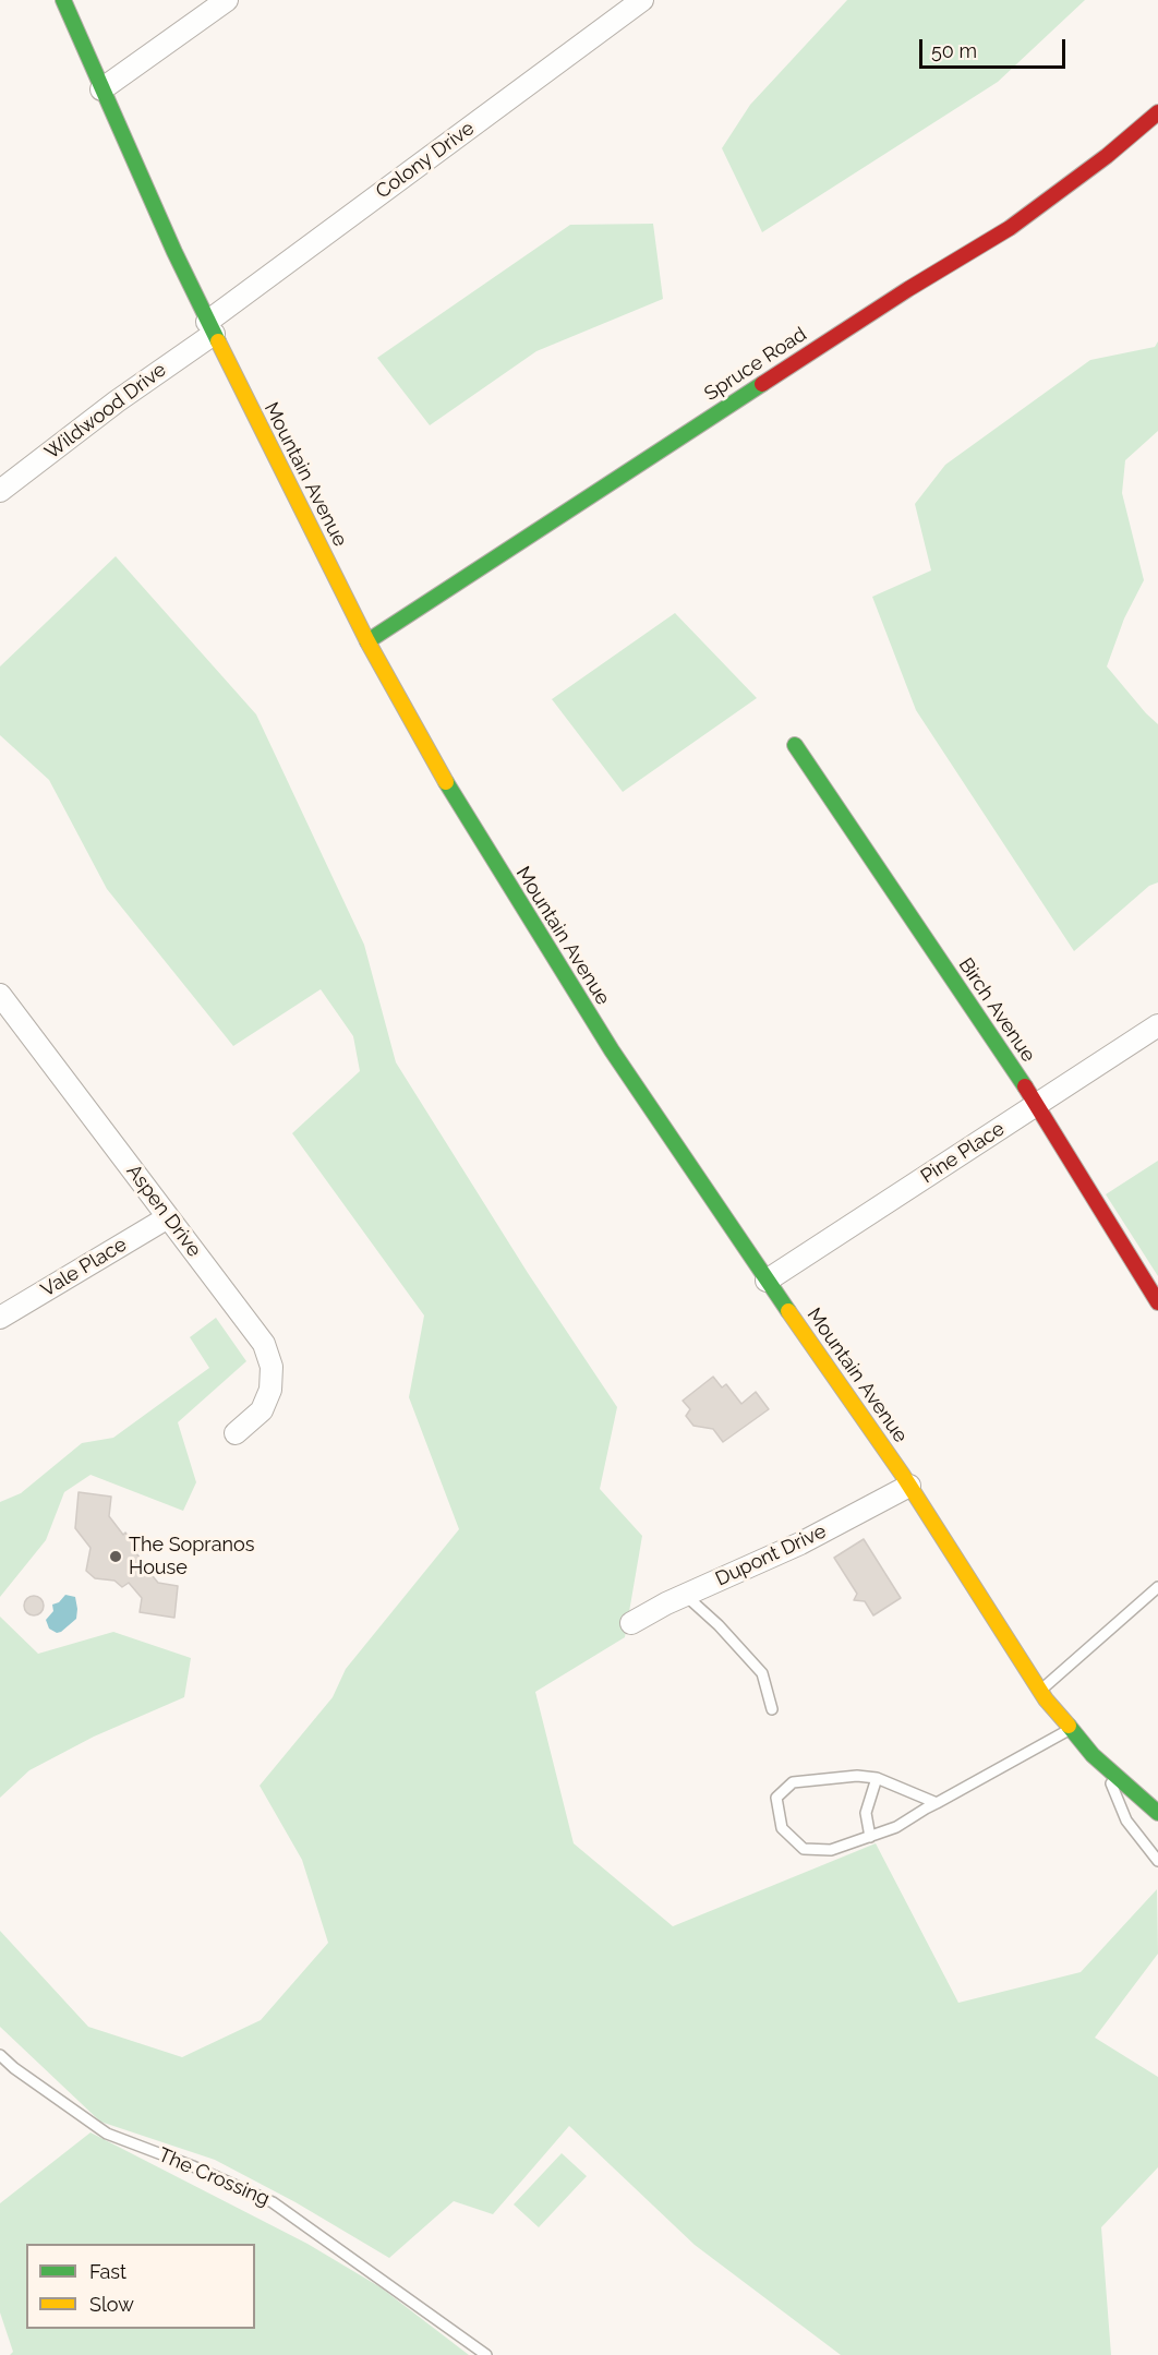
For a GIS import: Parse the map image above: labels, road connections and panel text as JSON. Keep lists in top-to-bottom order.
{
  "streets": {
    "street": [
      "Colony Drive",
      "Spruce Road",
      "Wildwood Drive",
      "Mountain Avenue",
      "Birch Avenue",
      "Pine Place",
      "Aspen Drive",
      "Vale Place",
      "Dupont Drive"
    ],
    "lane": ["The Crossing"]
  },
  "crossings": [
    ["Colony Drive", "Wildwood Drive"],
    ["Colony Drive", "Mountain Avenue"],
    ["Spruce Road", "Mountain Avenue"],
    ["Wildwood Drive", "Mountain Avenue"],
    ["Mountain Avenue", "Pine Place"],
    ["Mountain Avenue", "Dupont Drive"],
    ["Birch Avenue", "Pine Place"],
    ["Aspen Drive", "Vale Place"]
  ],
  "places": ["The Sopranos House"],
  "legend": ["Fast", "Slow"],
  "scale_bar": "50 m"
}
